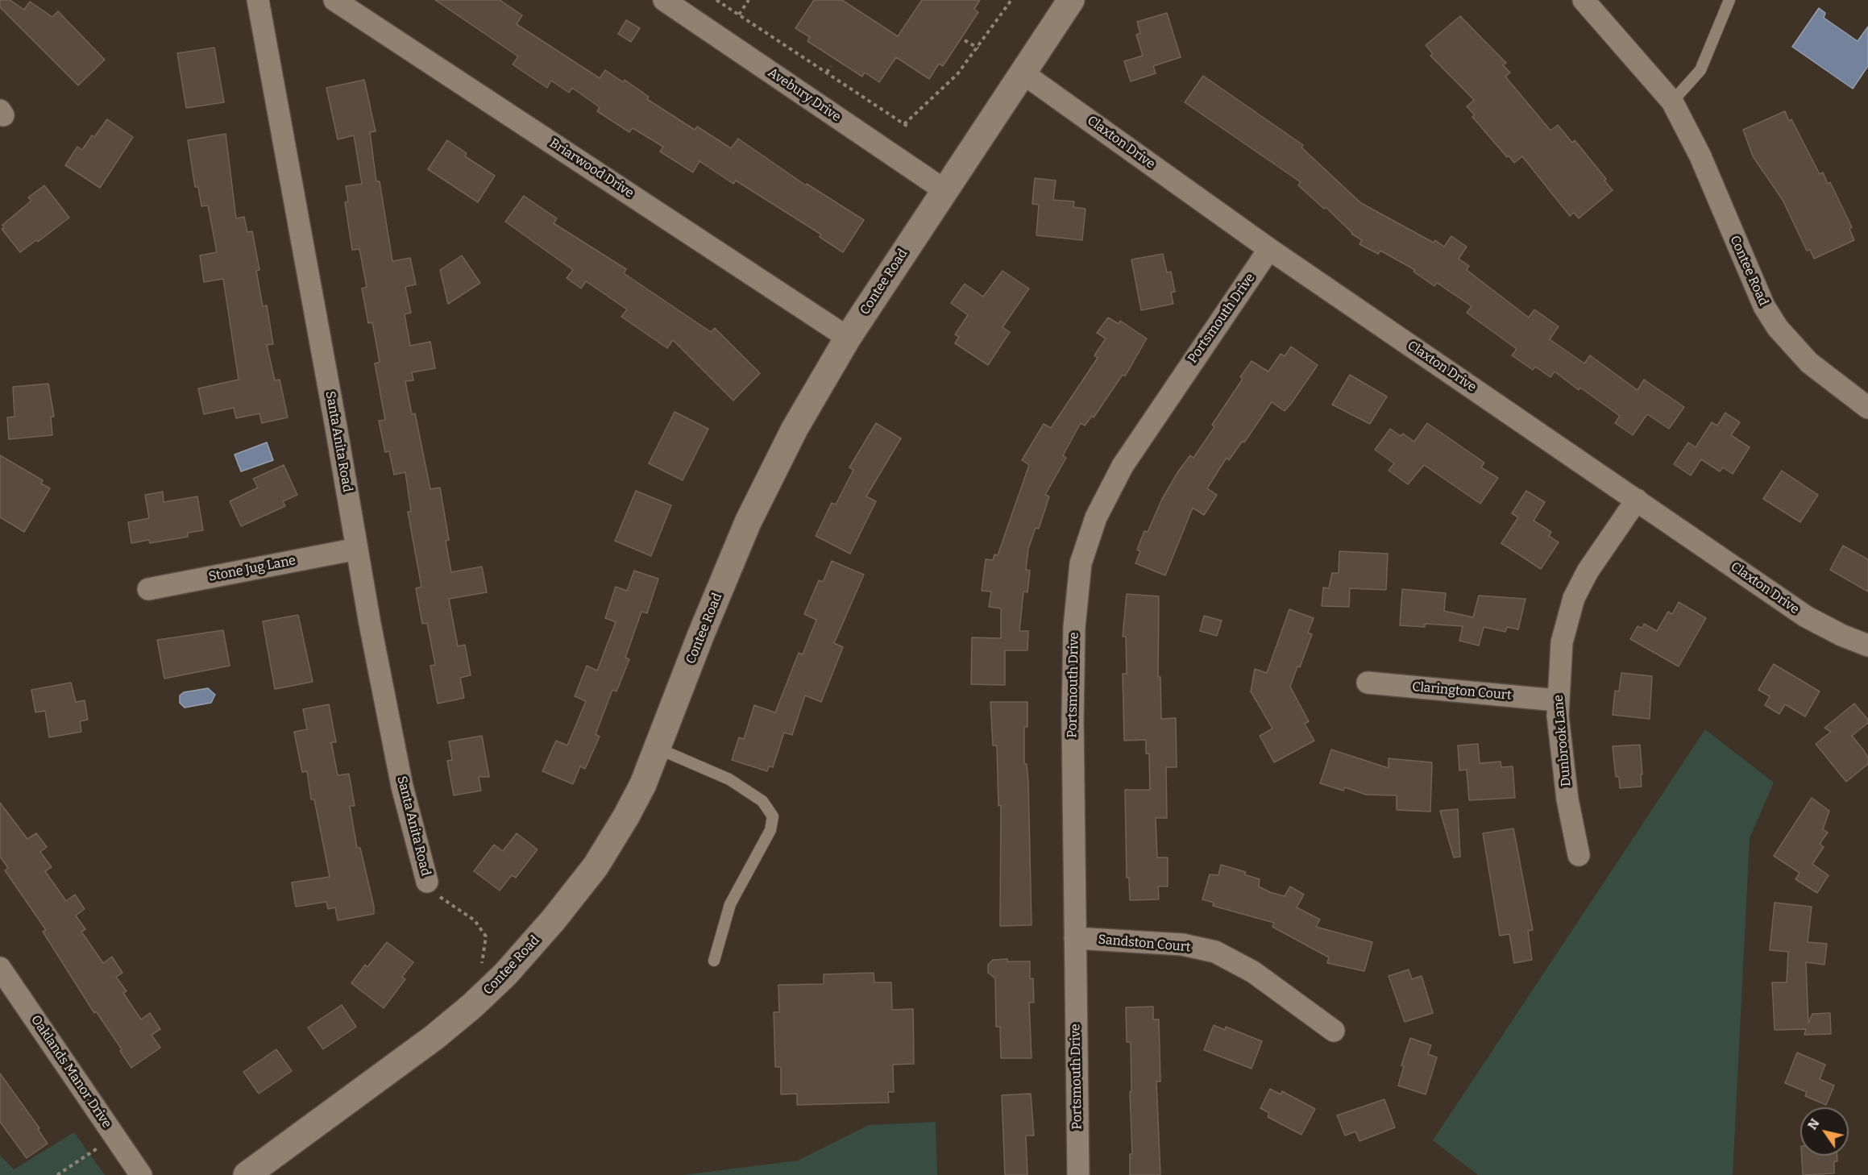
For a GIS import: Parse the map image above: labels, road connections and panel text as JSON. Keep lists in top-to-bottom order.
{
  "streets": {
    "street": [
      "Avebury Drive",
      "Claxton Drive",
      "Briarwood Drive",
      "Contee Road",
      "Portsmouth Drive",
      "Santa Anita Road",
      "Stone Jug Lane",
      "Clarington Court",
      "Dunbrook Lane",
      "Sandston Court",
      "Oaklands Manor Drive"
    ]
  },
  "crossings": [
    ["Avebury Drive", "Contee Road"],
    ["Claxton Drive", "Contee Road"],
    ["Claxton Drive", "Portsmouth Drive"],
    ["Claxton Drive", "Dunbrook Lane"],
    ["Briarwood Drive", "Contee Road"],
    ["Portsmouth Drive", "Sandston Court"],
    ["Santa Anita Road", "Stone Jug Lane"],
    ["Clarington Court", "Dunbrook Lane"]
  ],
  "north": "top left"
}
